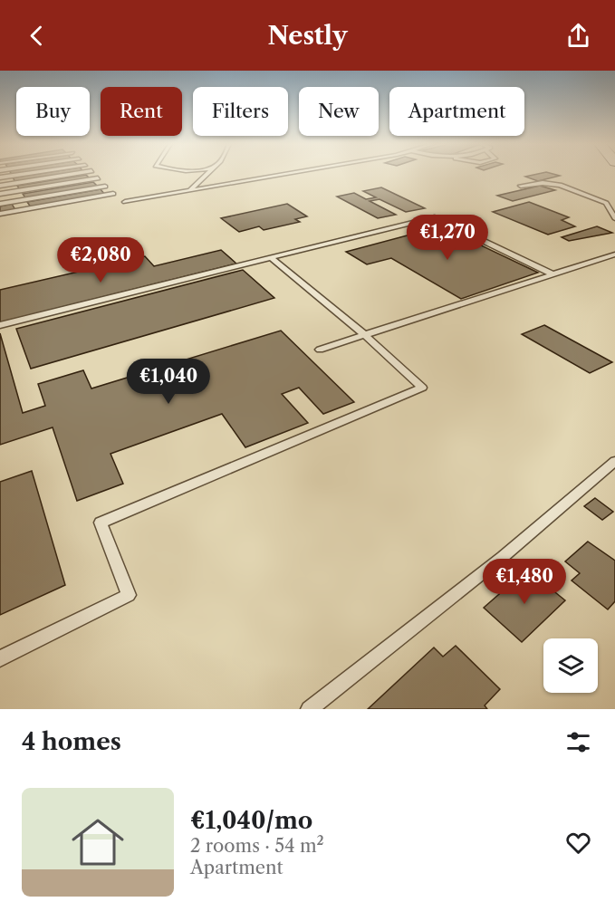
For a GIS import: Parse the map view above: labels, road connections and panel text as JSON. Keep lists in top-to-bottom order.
{
  "page": {
    "header": "Nestly",
    "chip": [
      "Buy",
      "Rent",
      "Filters",
      "New",
      "Apartment"
    ],
    "price": [
      "€1,270",
      "€2,080",
      "€1,040",
      "€1,480"
    ],
    "heading": "4 homes",
    "list": [
      {
        "name": "€1,040/mo",
        "note": "2 rooms · 54 m² · Apartment"
      }
    ]
  }
}
